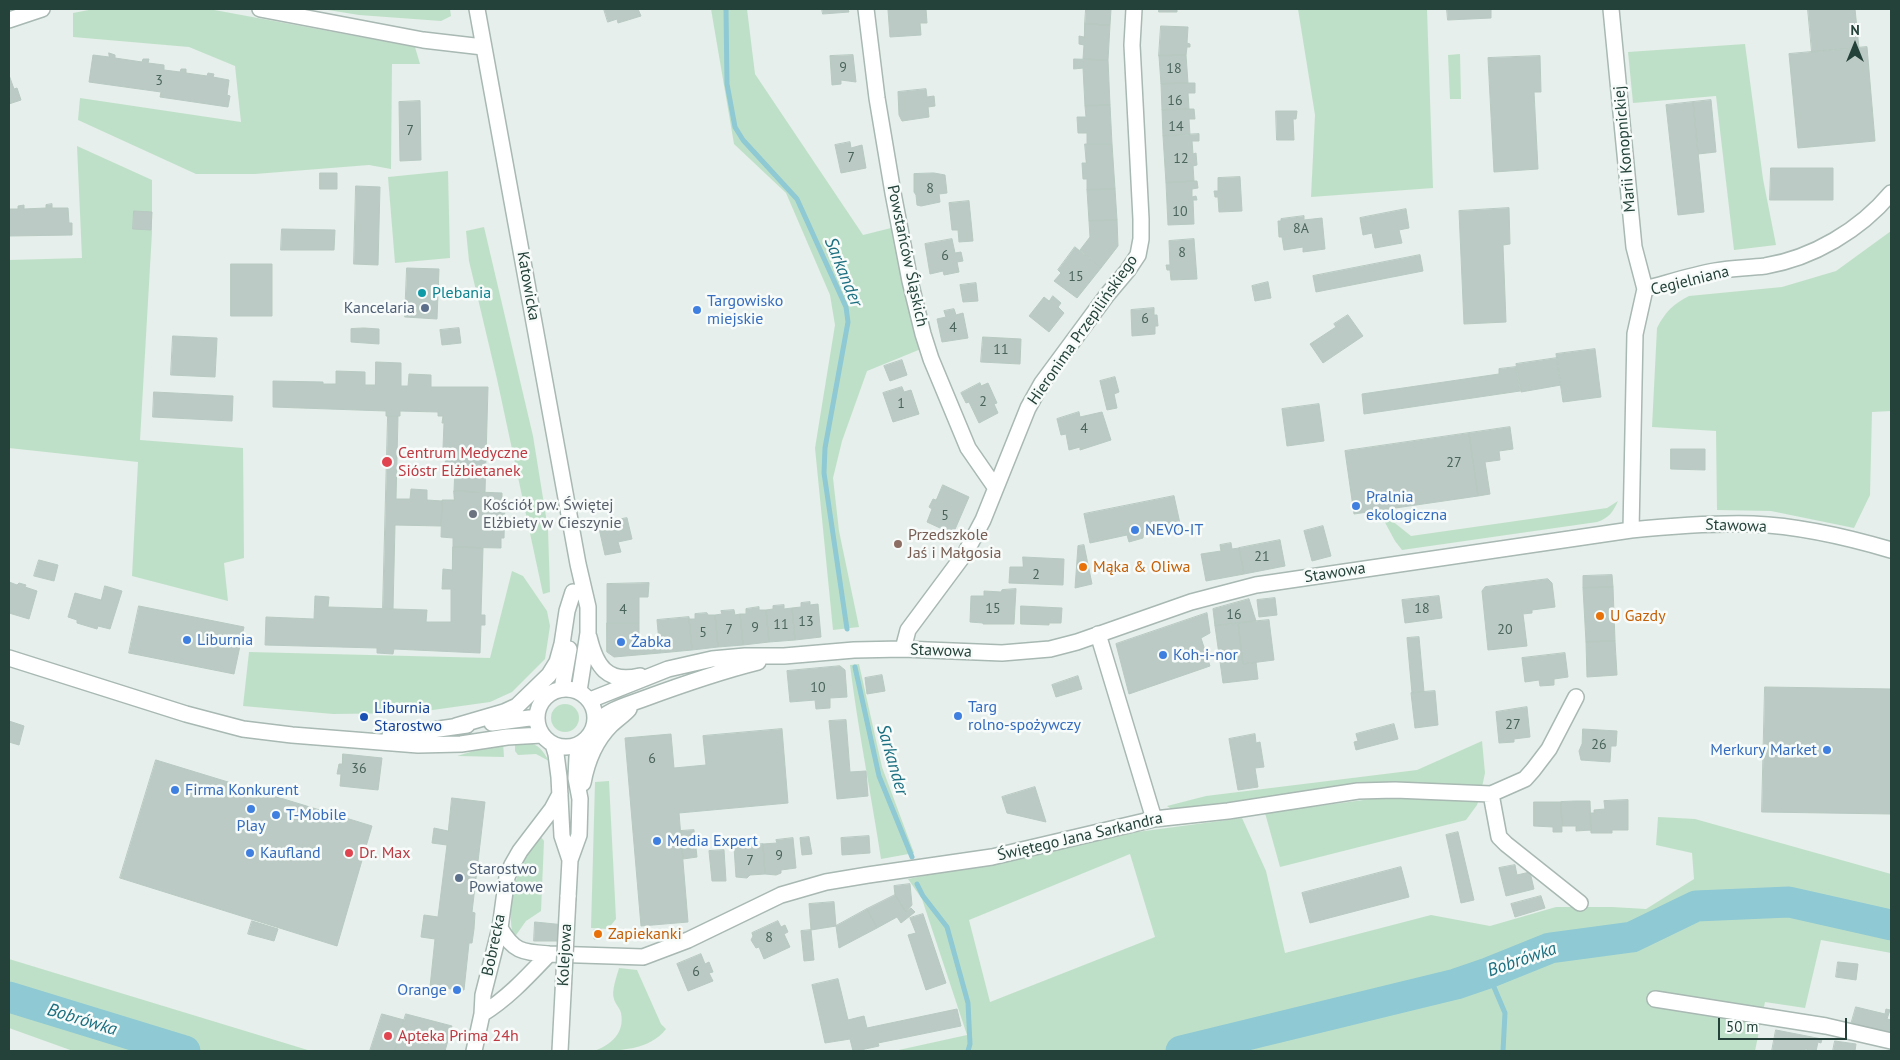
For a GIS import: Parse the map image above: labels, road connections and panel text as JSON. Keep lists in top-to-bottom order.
{
  "streets": {
    "street": [
      "Marii Konopnickiej",
      "Powstańców Śląskich",
      "Cegielniana",
      "Katowicka",
      "Hieronima Przepilińskiego",
      "Stawowa",
      "Świętego Jana Sarkandra",
      "Bobrecka",
      "Kolejowa"
    ]
  },
  "crossings": [
    ["Marii Konopnickiej", "Cegielniana"],
    ["Powstańców Śląskich", "Hieronima Przepilińskiego"],
    ["Cegielniana", "Stawowa"],
    ["Katowicka", "Stawowa"],
    ["Katowicka", "Kolejowa"],
    ["Hieronima Przepilińskiego", "Stawowa"],
    ["Stawowa", "Kolejowa"],
    ["Świętego Jana Sarkandra", "Bobrecka"],
    ["Bobrecka", "Kolejowa"]
  ],
  "water": ["Sarkander", "Bobrówka"],
  "places": [
    "Plebania",
    "Kancelaria",
    "Targowisko miejskie",
    "Centrum Medyczne Sióstr Elżbietanek",
    "Pralnia ekologiczna",
    "Kościół pw. Świętej Elżbiety w Cieszynie",
    "NEVO-IT",
    "Przedszkole Jaś i Małgosia",
    "Mąka & Oliwa",
    "U Gazdy",
    "Liburnia",
    "Żabka",
    "Koh-i-nor",
    "Targ rolno-spożywczy",
    "Liburnia Starostwo",
    "Merkury Market",
    "Firma Konkurent",
    "Play",
    "T-Mobile",
    "Media Expert",
    "Kaufland",
    "Dr. Max",
    "Starostwo Powiatowe",
    "Zapiekanki",
    "Orange",
    "Apteka Prima 24h"
  ],
  "house_numbers": [
    "9",
    "18",
    "3",
    "16",
    "14",
    "7",
    "7",
    "12",
    "8",
    "10",
    "8A",
    "8",
    "6",
    "15",
    "6",
    "4",
    "11",
    "2",
    "1",
    "4",
    "27",
    "5",
    "21",
    "2",
    "15",
    "18",
    "4",
    "16",
    "13",
    "11",
    "9",
    "7",
    "20",
    "5",
    "10",
    "27",
    "26",
    "6",
    "36",
    "9",
    "7",
    "8",
    "6"
  ],
  "scale_bar": "50 m",
  "north": "top"
}
